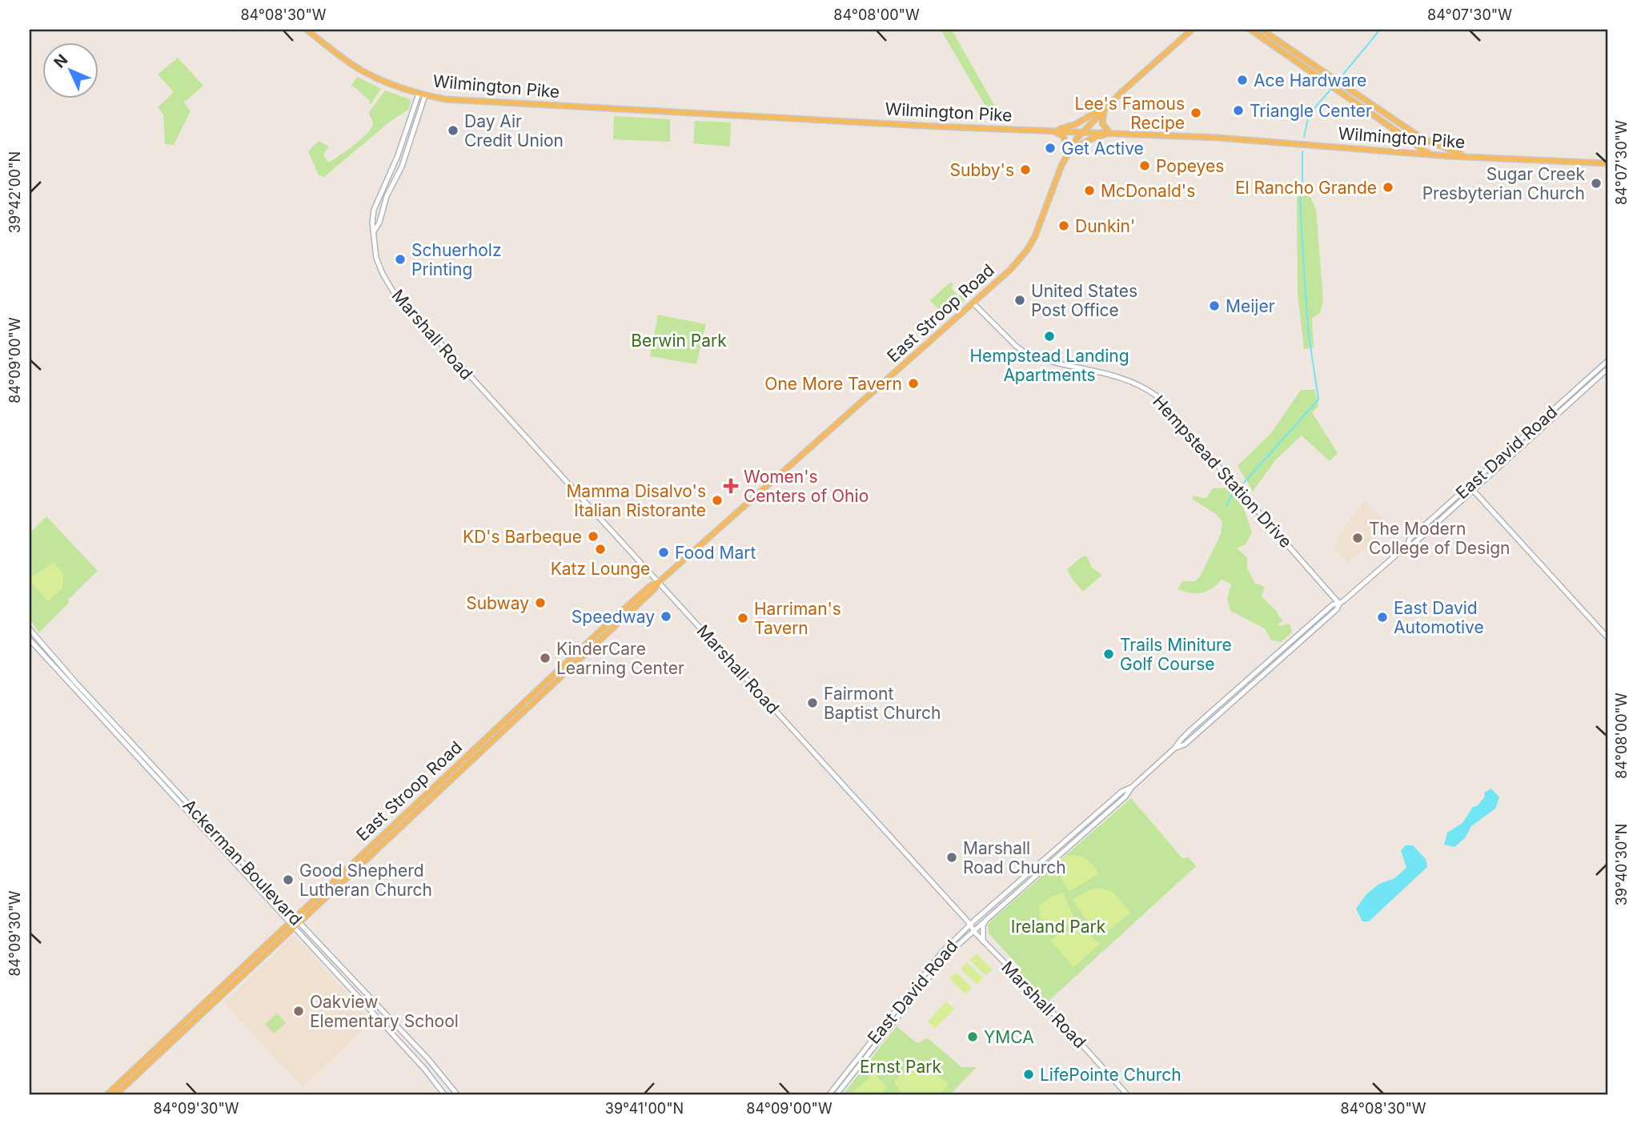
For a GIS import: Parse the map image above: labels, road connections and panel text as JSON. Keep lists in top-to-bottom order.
{
  "streets": {
    "main road": ["Wilmington Pike", "East Stroop Road"],
    "street": [
      "Marshall Road",
      "East David Road",
      "Hempstead Station Drive",
      "Ackerman Boulevard"
    ]
  },
  "crossings": [
    ["Wilmington Pike", "East Stroop Road"],
    ["Wilmington Pike", "Marshall Road"],
    ["East Stroop Road", "Marshall Road"],
    ["East Stroop Road", "Hempstead Station Drive"],
    ["East Stroop Road", "Ackerman Boulevard"],
    ["Marshall Road", "East David Road"],
    ["East David Road", "Hempstead Station Drive"]
  ],
  "parks": ["Berwin Park", "Ireland Park", "Ernst Park"],
  "places": {
    "other": [
      "Ace Hardware",
      "Triangle Center",
      "Lee's Famous Recipe",
      "Day Air Credit Union",
      "Get Active",
      "Popeyes",
      "Subby's",
      "Sugar Creek Presbyterian Church",
      "El Rancho Grande",
      "McDonald's",
      "Dunkin'",
      "Schuerholz Printing",
      "United States Post Office",
      "Meijer",
      "Hempstead Landing Apartments",
      "One More Tavern",
      "Mamma Disalvo's Italian Ristorante",
      "KD's Barbeque",
      "The Modern College of Design",
      "Katz Lounge",
      "Food Mart",
      "Subway",
      "Speedway",
      "East David Automotive",
      "Harriman's Tavern",
      "Trails Miniture Golf Course",
      "KinderCare Learning Center",
      "Fairmont Baptist Church",
      "Marshall Road Church",
      "Good Shepherd Lutheran Church",
      "Oakview Elementary School",
      "YMCA",
      "LifePointe Church"
    ],
    "health": ["Women's Centers of Ohio"]
  },
  "north": "top left",
  "coordinates": [
    "84°08'30\"W",
    "84°08'00\"W",
    "84°07'30\"W",
    "39°42'00\"N",
    "84°09'00\"W",
    "39°40'30\"N",
    "84°09'30\"W",
    "39°41'00\"N"
  ]
}
